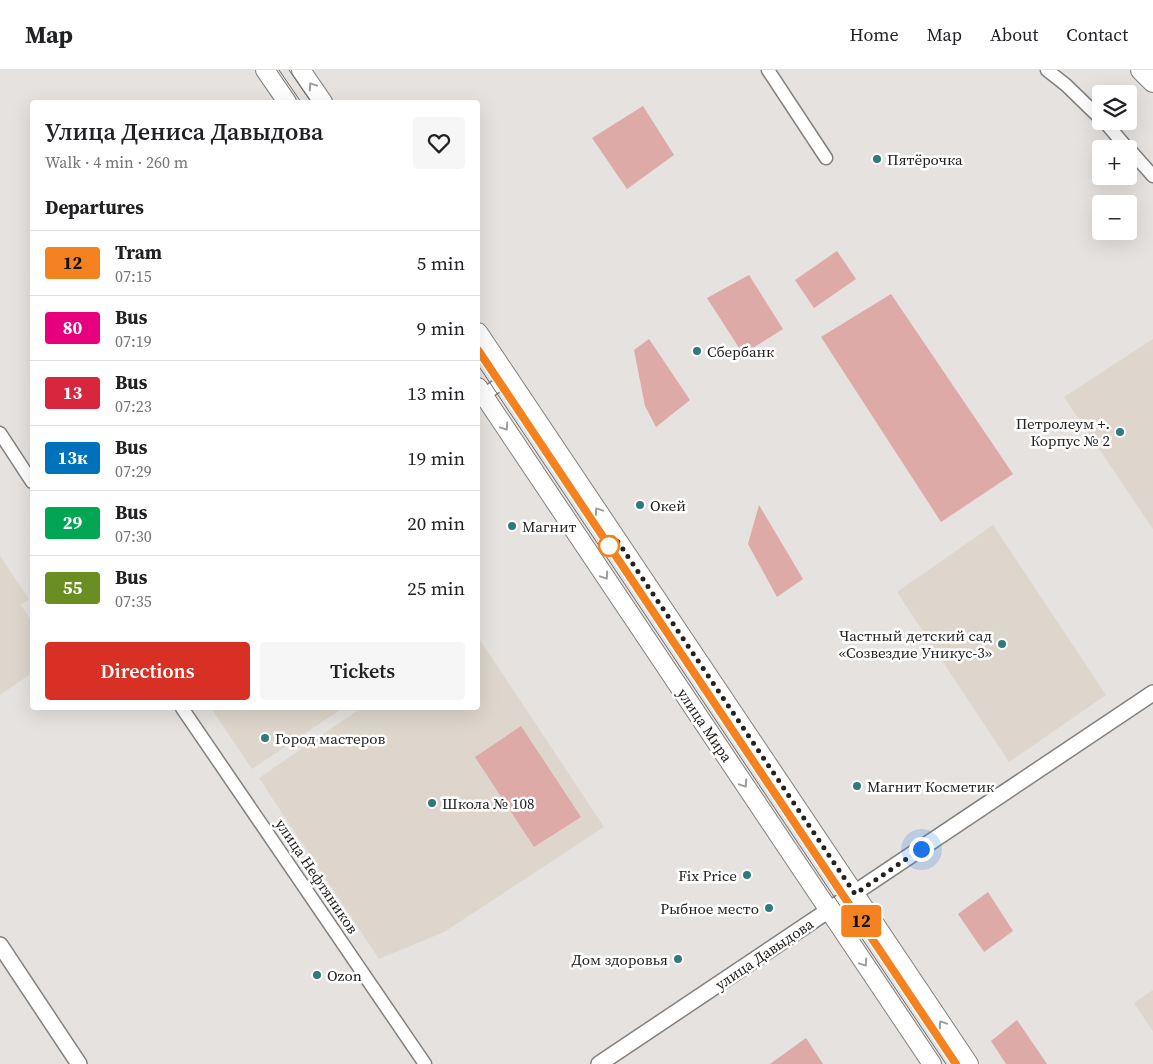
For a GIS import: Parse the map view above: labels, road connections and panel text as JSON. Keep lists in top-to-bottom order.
{
  "streets": {
    "main road": ["улица Мира"],
    "street": ["улица Нефтяников", "улица Давыдова"]
  },
  "crossings": [
    ["улица Мира", "улица Давыдова"]
  ],
  "places": [
    "Пятёрочка",
    "Сбербанк",
    "Петролеум +. Корпус № 2",
    "Окей",
    "Магнит",
    "Частный детский сад «Созвездие Уникус-3»",
    "Город мастеров",
    "Магнит Косметик",
    "Школа № 108",
    "Fix Price",
    "Рыбное место",
    "Дом здоровья",
    "Ozon"
  ],
  "lines": ["tram line 12"],
  "page": {
    "header": "Map",
    "nav": [
      "Home",
      "Map",
      "About",
      "Contact"
    ],
    "on_map": "12",
    "map_buttons": ["+", "−"],
    "heading": [
      ["Улица Дениса Давыдова", "Walk · 4 min · 260 m"],
      "Departures"
    ],
    "list": [
      {
        "mark": "12",
        "name": "Tram",
        "note": "07:15",
        "value": "5 min"
      },
      {
        "mark": "80",
        "name": "Bus",
        "note": "07:19",
        "value": "9 min"
      },
      {
        "mark": "13",
        "name": "Bus",
        "note": "07:23",
        "value": "13 min"
      },
      {
        "mark": "13к",
        "name": "Bus",
        "note": "07:29",
        "value": "19 min"
      },
      {
        "mark": "29",
        "name": "Bus",
        "note": "07:30",
        "value": "20 min"
      },
      {
        "mark": "55",
        "name": "Bus",
        "note": "07:35",
        "value": "25 min"
      }
    ],
    "buttons": ["Directions", "Tickets"]
  }
}
